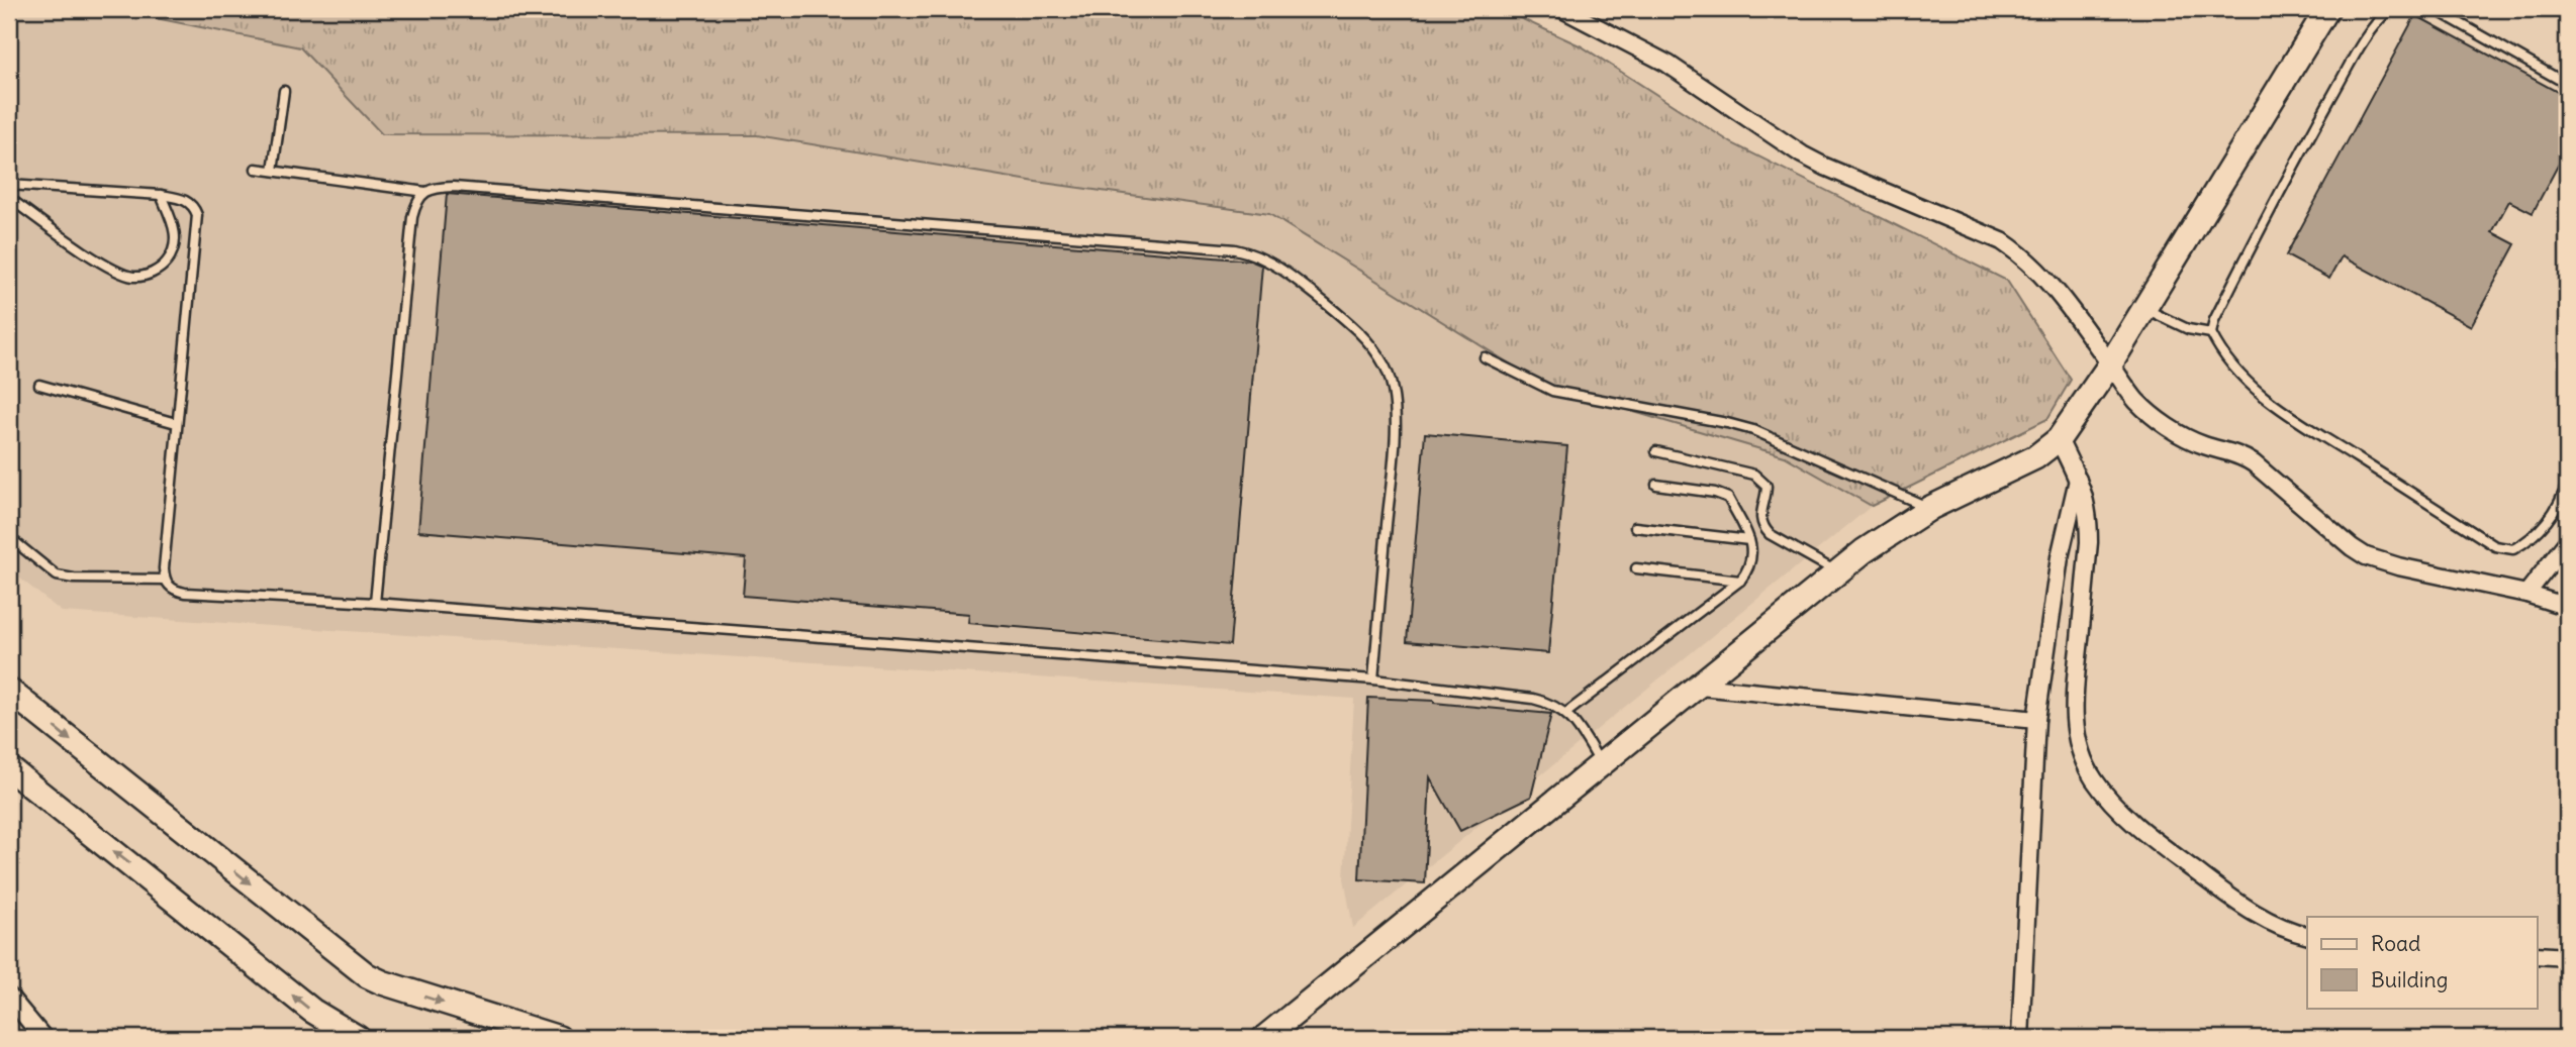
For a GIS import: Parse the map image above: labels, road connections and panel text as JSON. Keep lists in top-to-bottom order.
{
  "legend": ["Road", "Building"]
}
